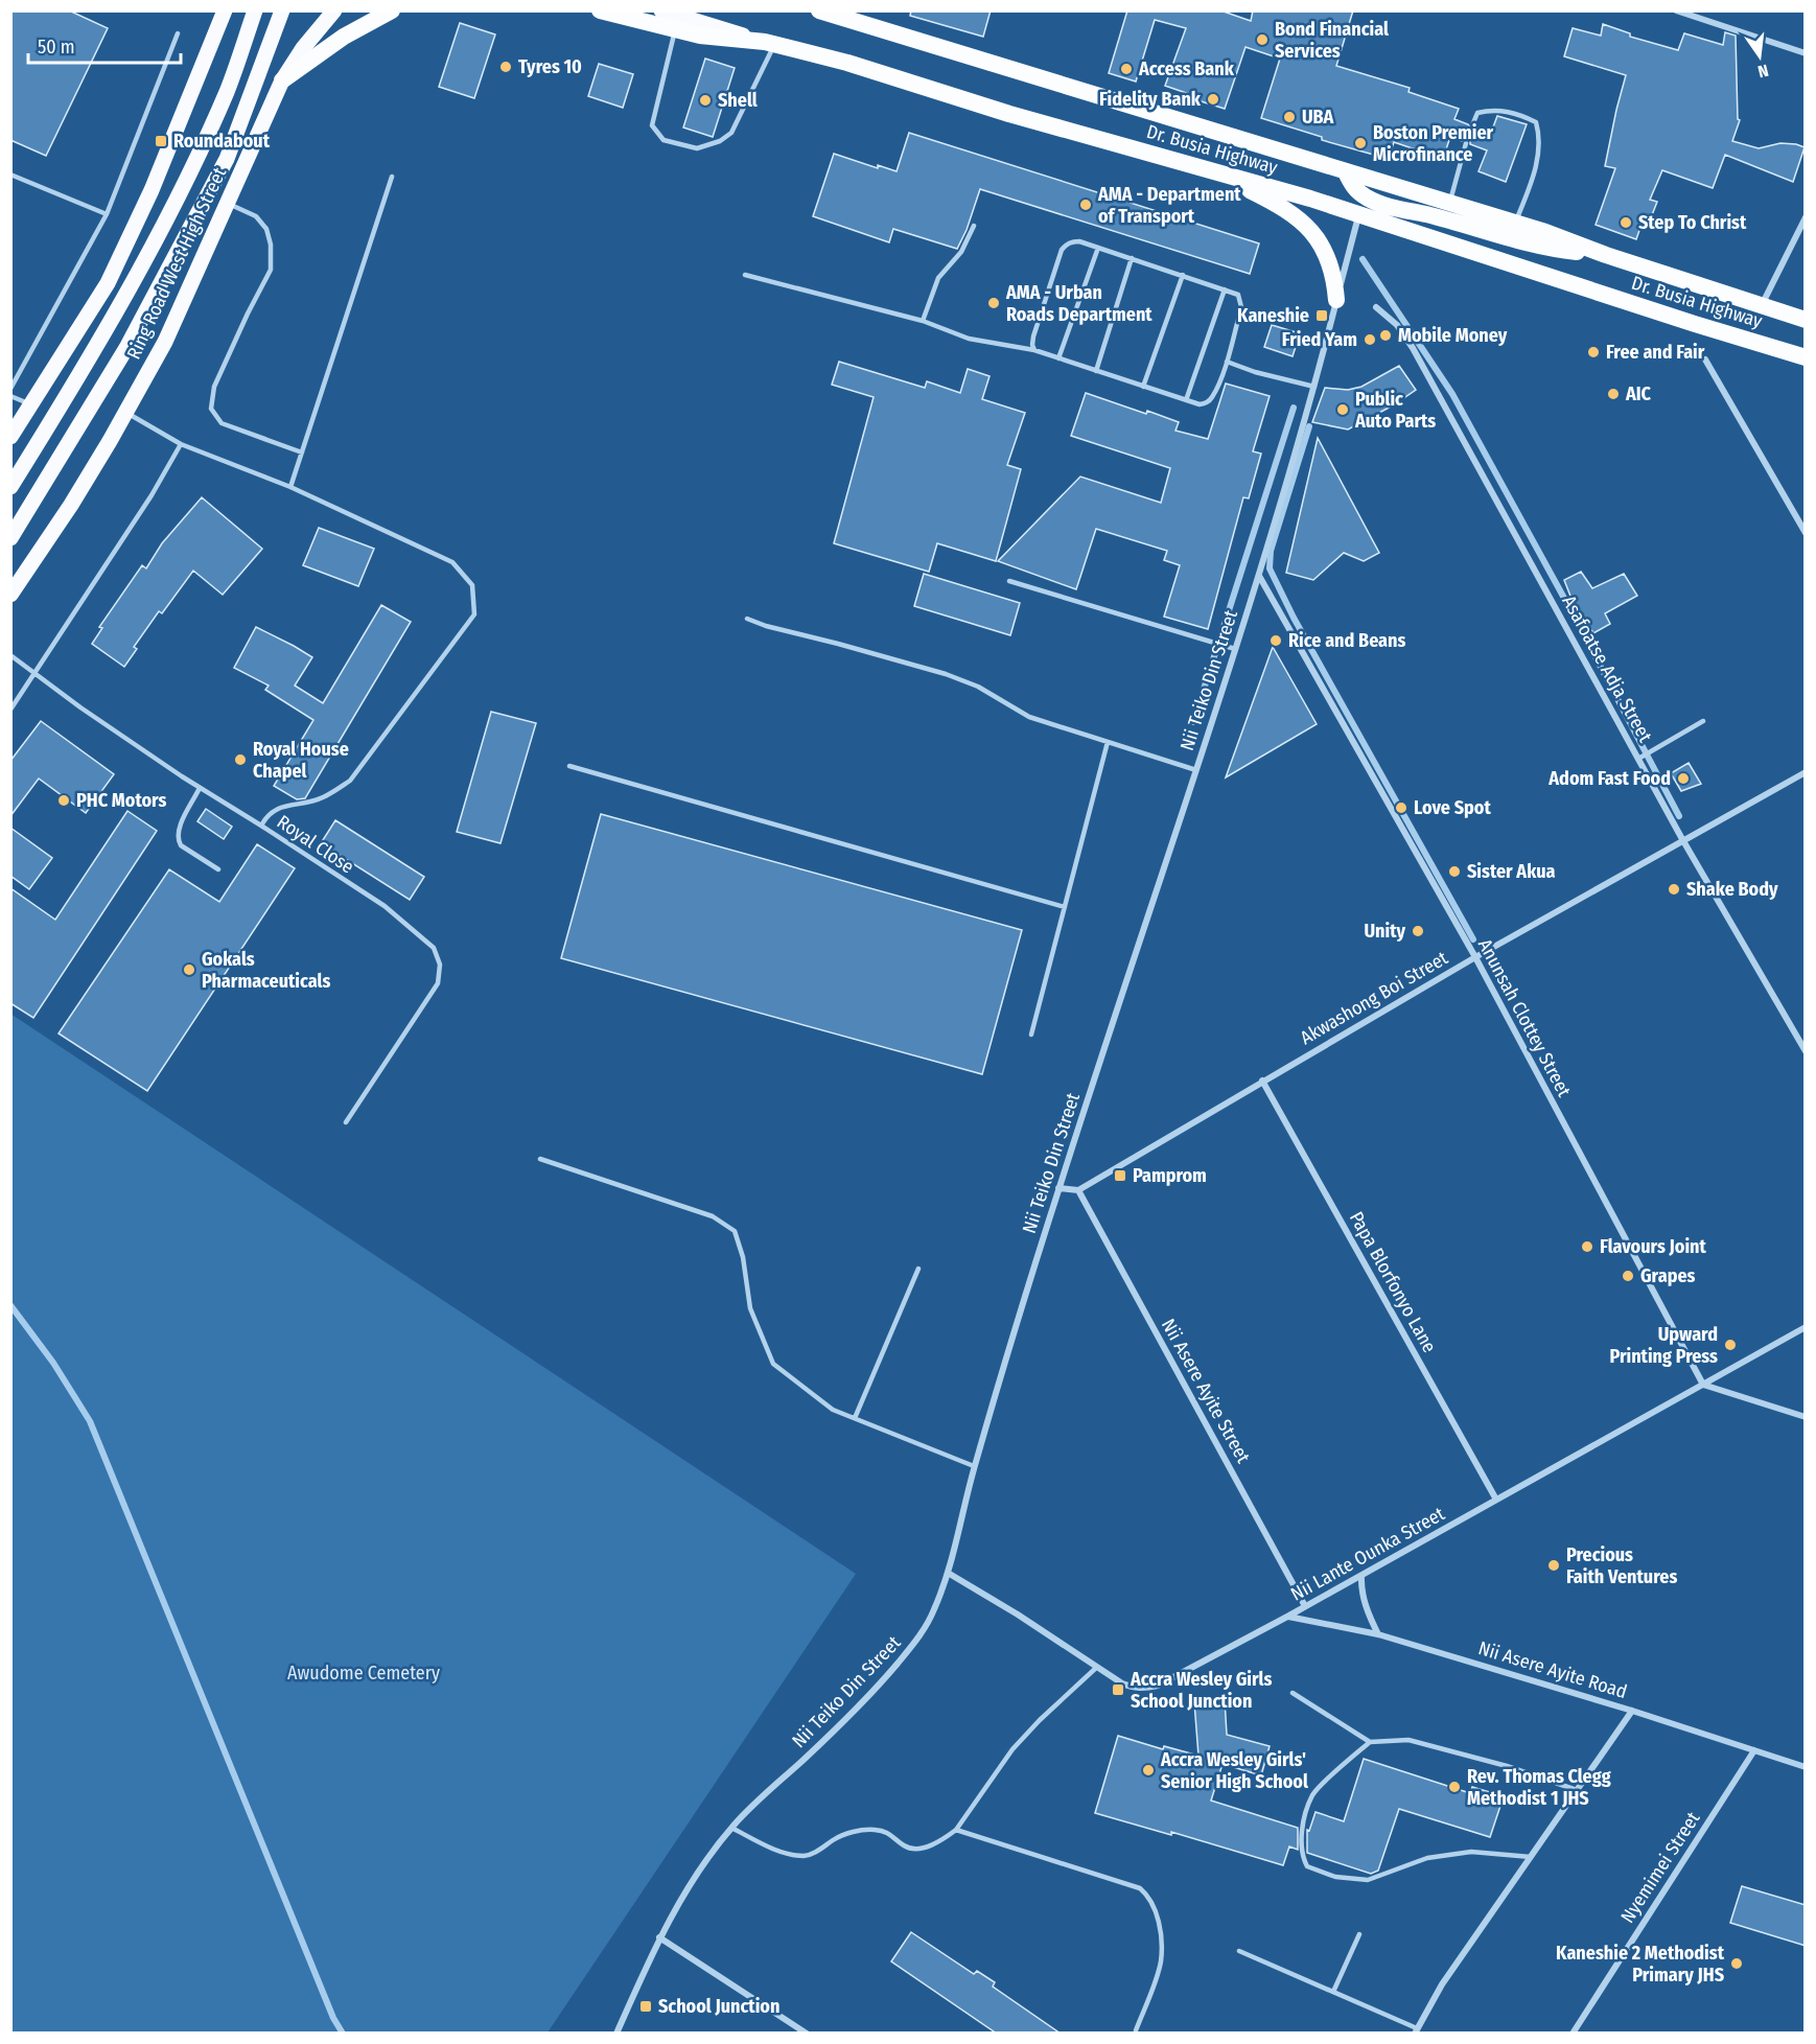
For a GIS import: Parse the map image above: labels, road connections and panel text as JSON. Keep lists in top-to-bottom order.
{
  "streets": {
    "highway": ["Dr. Busia Highway"],
    "main road": ["Ring Road West High Street"],
    "street": [
      "Asafoatse Adja Street",
      "Nii Teiko Din Street",
      "Akwashong Boi Street",
      "Anunsah Clottey Street",
      "Papa Blorfonyo Lane",
      "Nii Asere Ayite Street",
      "Nii Lante Ounka Street",
      "Nii Asere Ayite Road",
      "Nyemimei Street"
    ],
    "lane": ["Royal Close"]
  },
  "crossings": [
    ["Dr. Busia Highway", "Nii Teiko Din Street"],
    ["Asafoatse Adja Street", "Akwashong Boi Street"],
    ["Nii Teiko Din Street", "Anunsah Clottey Street"],
    ["Nii Teiko Din Street", "Nii Lante Ounka Street"],
    ["Akwashong Boi Street", "Anunsah Clottey Street"],
    ["Akwashong Boi Street", "Papa Blorfonyo Lane"],
    ["Akwashong Boi Street", "Nii Asere Ayite Street"],
    ["Anunsah Clottey Street", "Nii Lante Ounka Street"],
    ["Papa Blorfonyo Lane", "Nii Lante Ounka Street"],
    ["Nii Asere Ayite Street", "Nii Lante Ounka Street"],
    ["Nii Lante Ounka Street", "Nii Asere Ayite Road"],
    ["Nii Asere Ayite Road", "Nyemimei Street"]
  ],
  "parks": ["Awudome Cemetery"],
  "places": {
    "other": [
      "Bond Financial Services",
      "Tyres 10",
      "Access Bank",
      "Fidelity Bank",
      "Shell",
      "UBA",
      "Boston Premier Microfinance",
      "AMA - Department of Transport",
      "Step To Christ",
      "AMA - Urban Roads Department",
      "Mobile Money",
      "Fried Yam",
      "Free and Fair",
      "AIC",
      "Public Auto Parts",
      "Rice and Beans",
      "Royal House Chapel",
      "Adom Fast Food",
      "PHC Motors",
      "Love Spot",
      "Sister Akua",
      "Shake Body",
      "Unity",
      "Gokals Pharmaceuticals",
      "Flavours Joint",
      "Grapes",
      "Upward Printing Press",
      "Precious Faith Ventures",
      "Accra Wesley Girls' Senior High School",
      "Rev. Thomas Clegg Methodist 1 JHS",
      "Kaneshie 2 Methodist Primary JHS"
    ],
    "transit": [
      "Roundabout",
      "Kaneshie",
      "Pamprom",
      "Accra Wesley Girls School Junction",
      "School Junction"
    ]
  },
  "scale_bar": "50 m",
  "north": "bottom"
}
